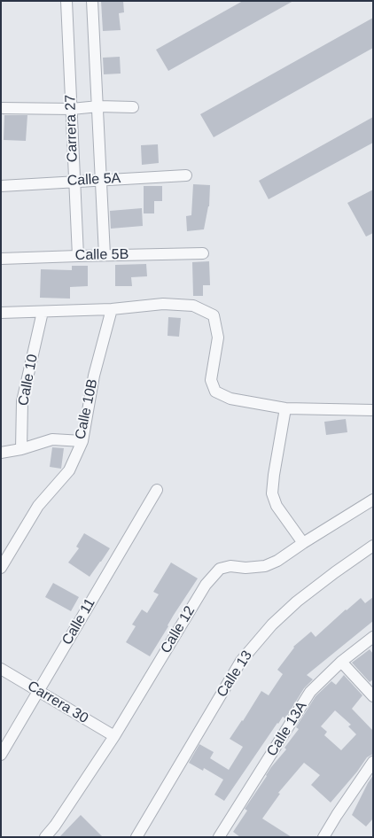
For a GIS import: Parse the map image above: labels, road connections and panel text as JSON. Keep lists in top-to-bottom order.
{
  "streets": {
    "street": [
      "Carrera 27",
      "Calle 5A",
      "Calle 5B",
      "Calle 10",
      "Calle 10B",
      "Calle 11",
      "Calle 12",
      "Calle 13",
      "Carrera 30",
      "Calle 13A"
    ]
  },
  "crossings": [
    ["Carrera 27", "Calle 5A"],
    ["Carrera 27", "Calle 5B"],
    ["Calle 11", "Carrera 30"],
    ["Calle 12", "Carrera 30"]
  ]
}
